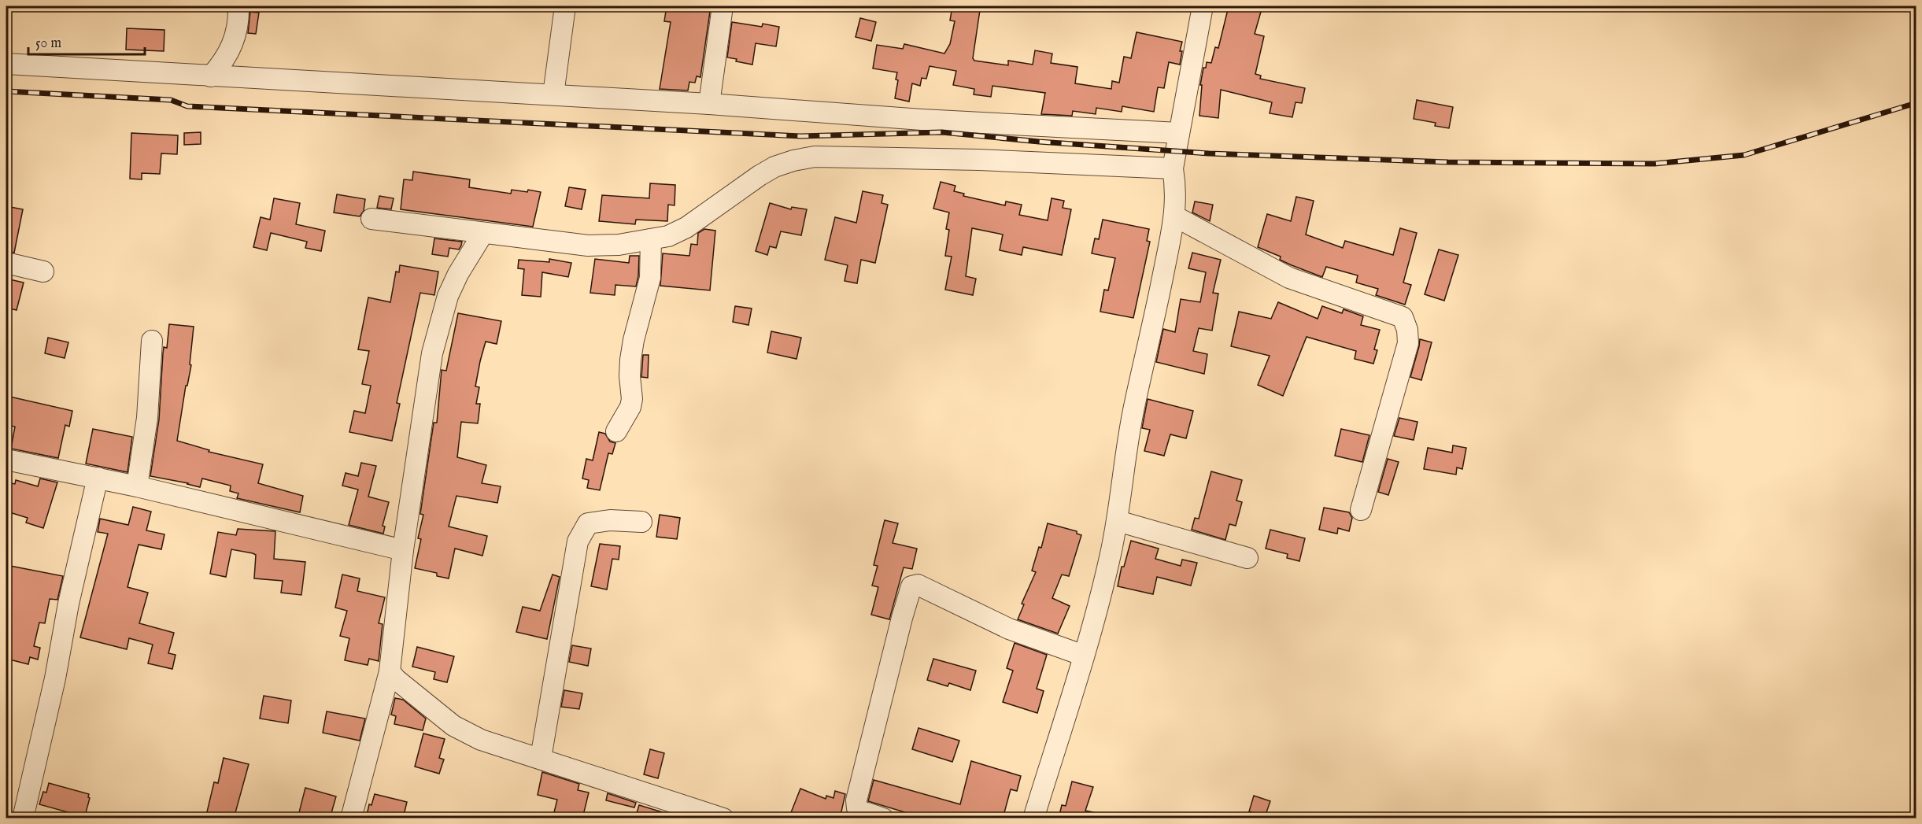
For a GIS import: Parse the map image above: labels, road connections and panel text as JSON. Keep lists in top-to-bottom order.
{
  "scale_bar": "50 m"
}
